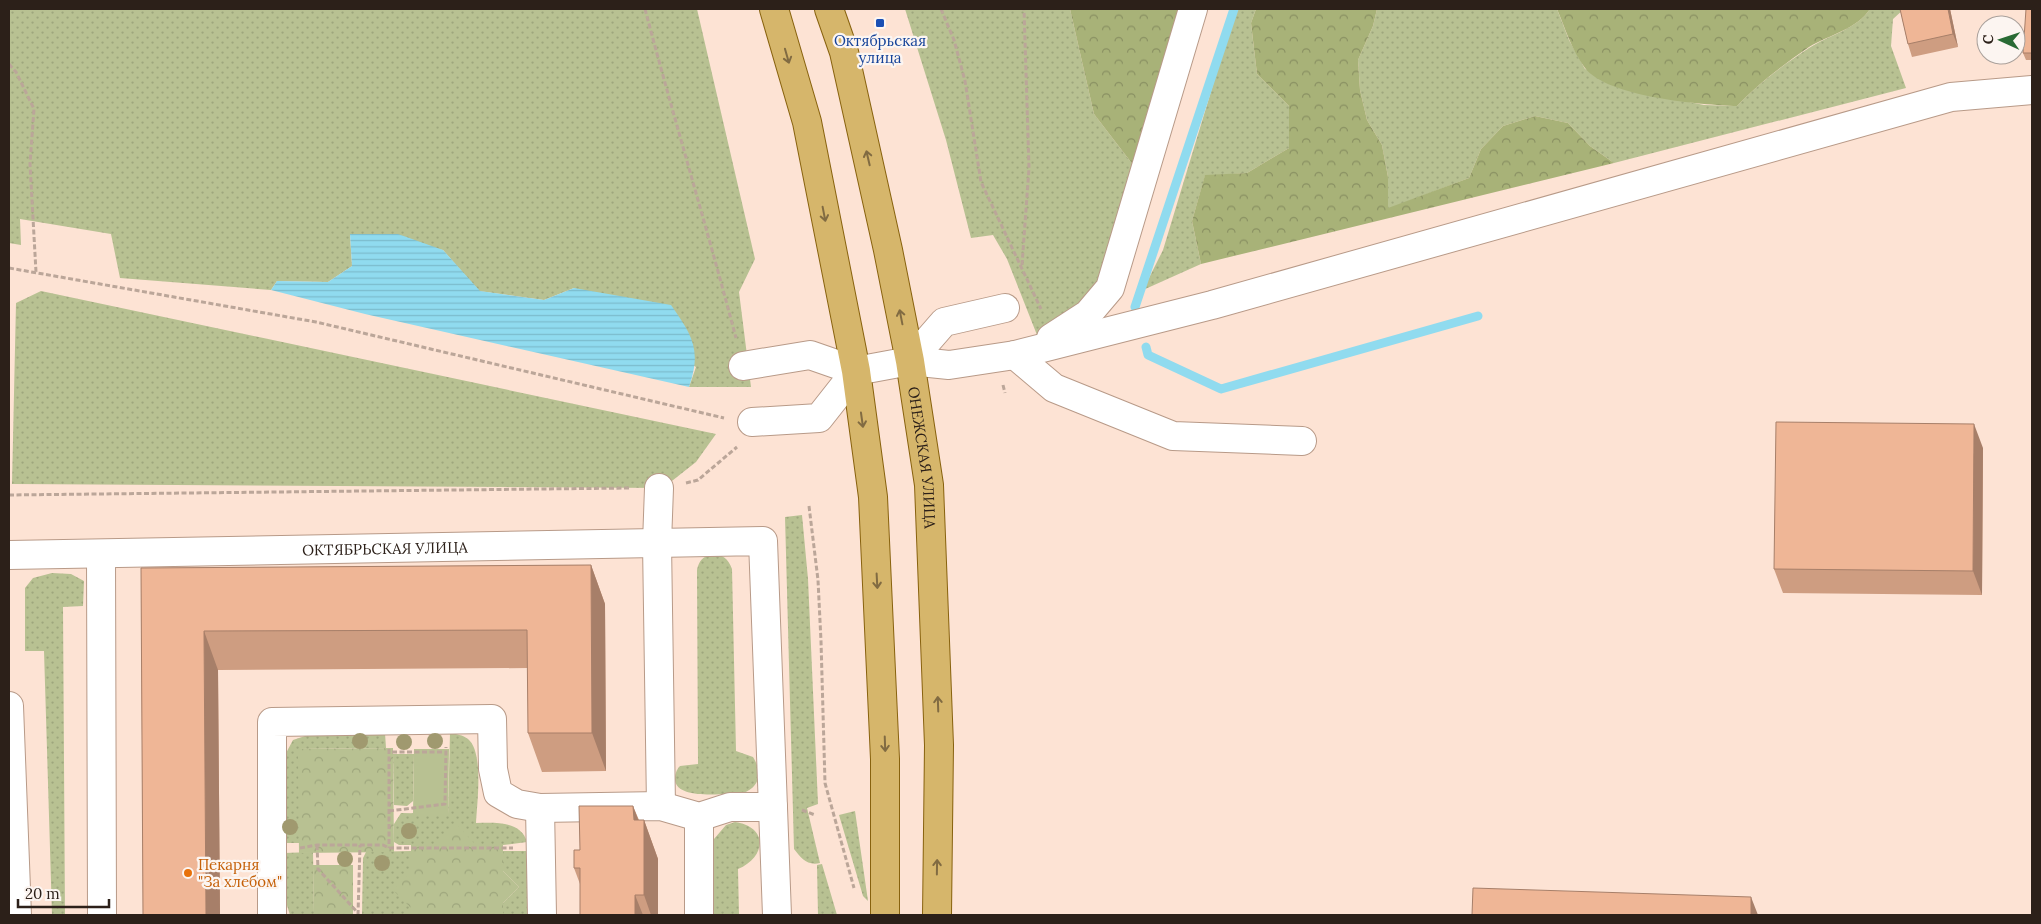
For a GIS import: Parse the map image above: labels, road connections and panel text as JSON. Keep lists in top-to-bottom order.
{
  "streets": {
    "main road": ["ОНЕЖСКАЯ УЛИЦА"],
    "street": ["ОКТЯБРЬСКАЯ УЛИЦА"]
  },
  "places": {
    "transit": ["Октябрьская улица"],
    "other": ["Пекарня \"За хлебом\""]
  },
  "scale_bar": "20 m",
  "north": "left"
}
